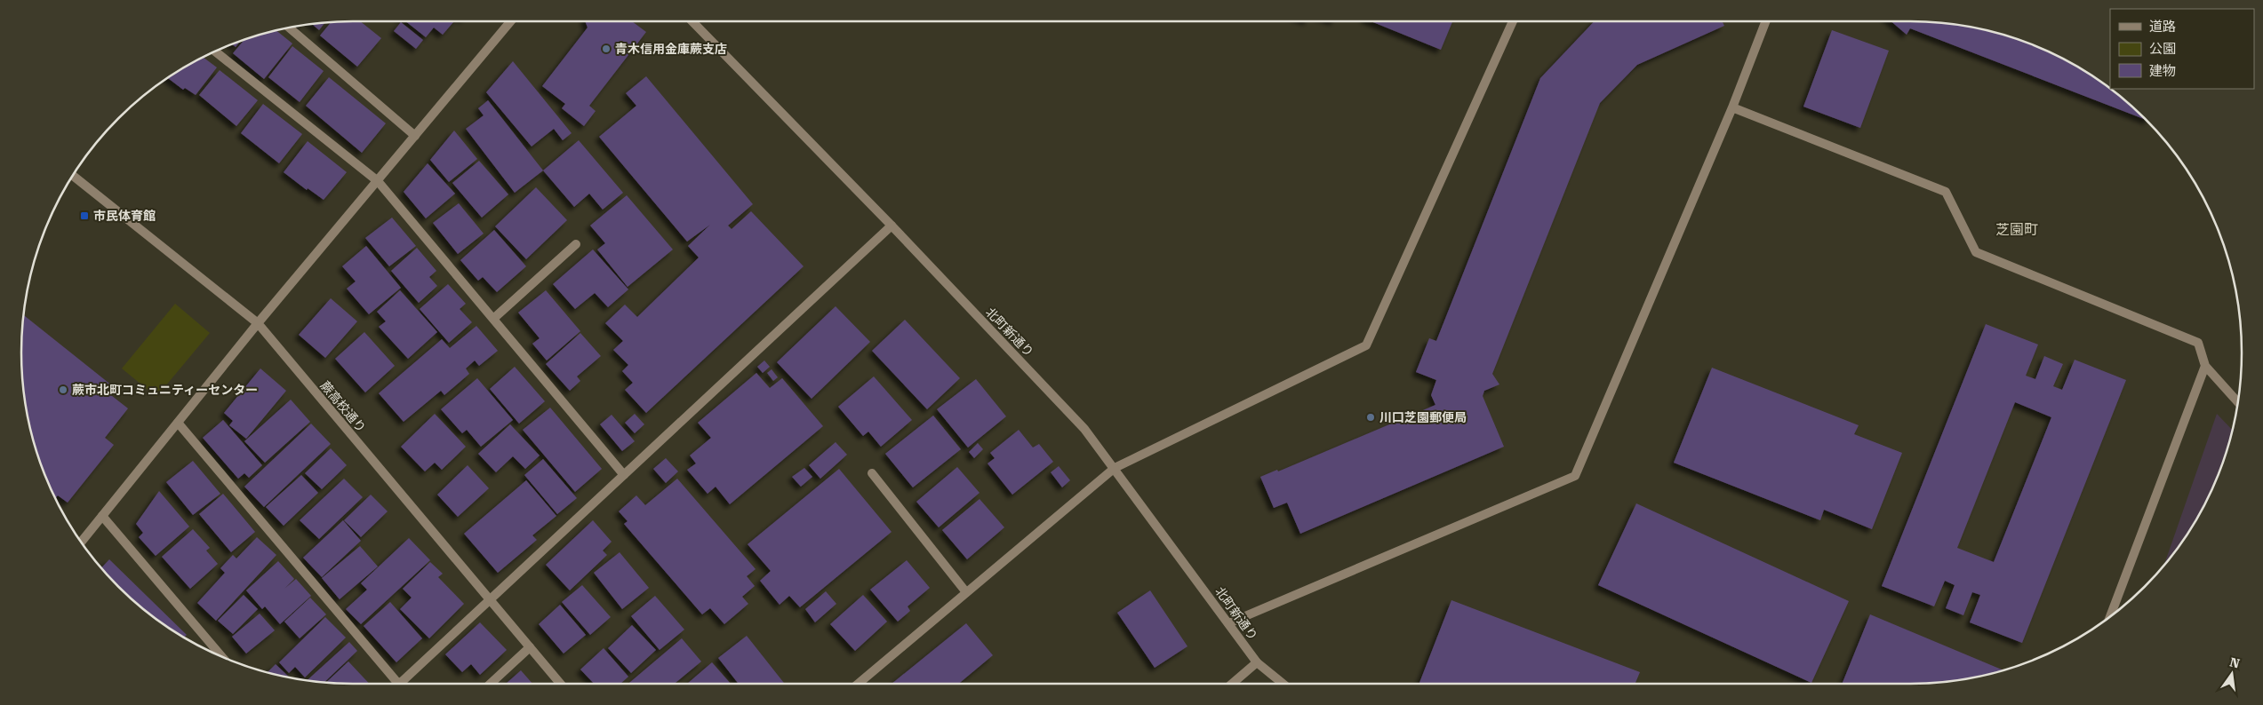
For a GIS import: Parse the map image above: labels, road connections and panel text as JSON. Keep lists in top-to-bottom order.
{
  "streets": {
    "street": ["北町新通り", "蕨高校通り"]
  },
  "districts": ["芝園町"],
  "places": {
    "other": ["青木信用金庫蕨支店", "蕨市北町コミュニティーセンター", "川口芝園郵便局"],
    "transit": ["市民体育館"]
  },
  "legend": ["道路", "公園", "建物"],
  "north": "top"
}
